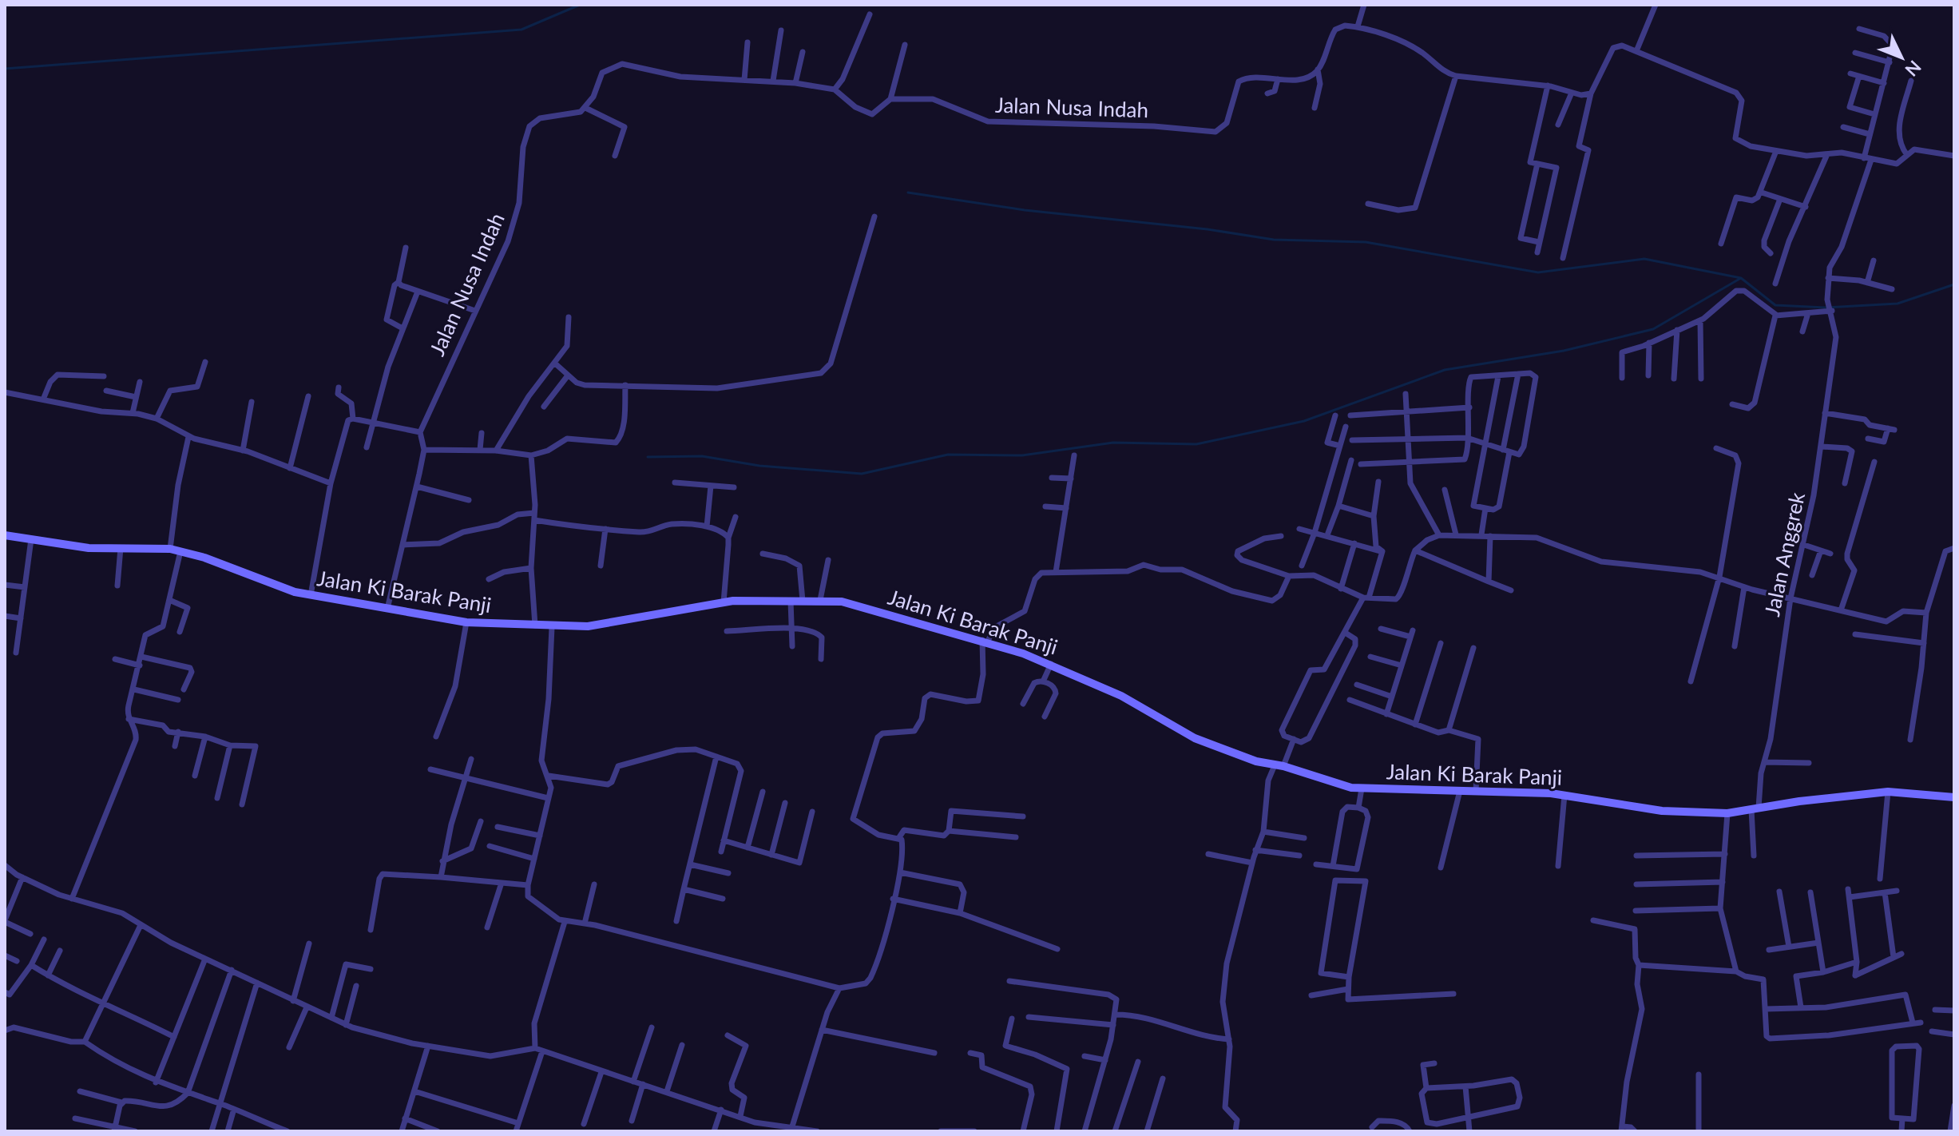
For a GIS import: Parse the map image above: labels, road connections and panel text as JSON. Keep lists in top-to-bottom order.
{
  "streets": {
    "street": ["Jalan Nusa Indah", "Jalan Anggrek", "Jalan Ki Barak Panji"]
  },
  "crossings": [
    ["Jalan Anggrek", "Jalan Ki Barak Panji"]
  ],
  "north": "bottom right"
}
